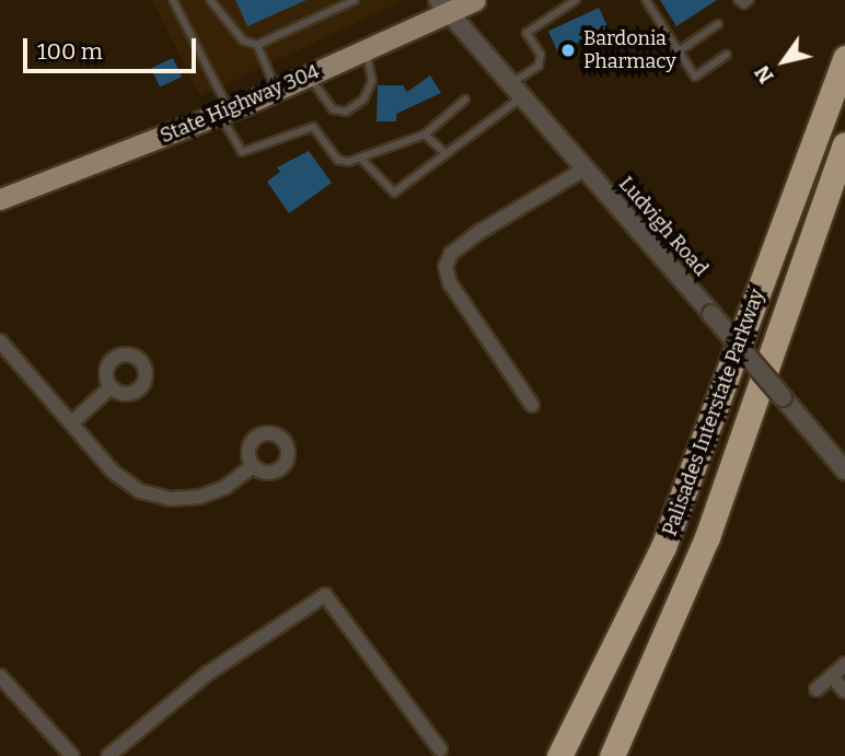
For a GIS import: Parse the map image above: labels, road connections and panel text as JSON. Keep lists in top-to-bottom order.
{
  "streets": {
    "highway": ["Palisades Interstate Parkway"],
    "main road": ["State Highway 304"],
    "street": ["Ludvigh Road"]
  },
  "crossings": [
    ["State Highway 304", "Ludvigh Road"]
  ],
  "places": ["Bardonia Pharmacy"],
  "scale_bar": "100 m",
  "north": "bottom left"
}
